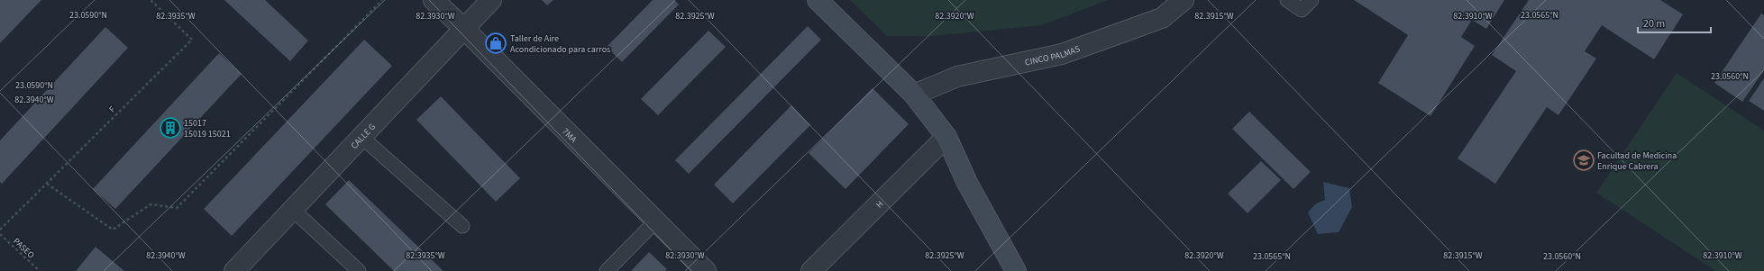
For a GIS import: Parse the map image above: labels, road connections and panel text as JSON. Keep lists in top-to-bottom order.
{
  "streets": {
    "street": [
      "CINCO PALMAS",
      "CALLE G",
      "7MA",
      "H"
    ],
    "path": ["F", "PASEO"]
  },
  "crossings": [
    ["CALLE G", "7MA"]
  ],
  "places": {
    "shop": ["Taller de Aire Acondicionado para carros"],
    "building": ["15017 15019 15021"],
    "school or university": ["Facultad de Medicina Enrique Cabrera"]
  },
  "scale_bar": "20 m",
  "coordinates": [
    "23.0590°N",
    "23.0565°N",
    "82.3930°W",
    "82.3935°W",
    "82.3925°W",
    "82.3920°W",
    "82.3915°W",
    "82.3910°W",
    "23.0560°N",
    "82.3940°W"
  ]
}
